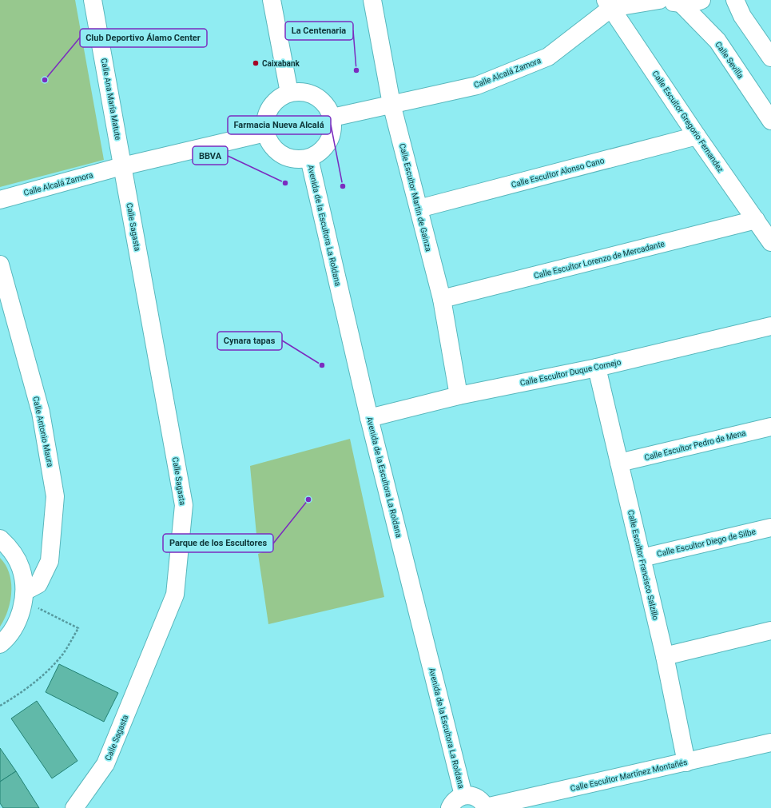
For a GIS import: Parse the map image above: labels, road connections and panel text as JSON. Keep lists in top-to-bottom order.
{
  "streets": {
    "street": [
      "Calle Sevilla",
      "Calle Alcalá Zamora",
      "Calle Ana María Matute",
      "Calle Escultor Gregorio Fernandez",
      "Calle Escultor Alonso Cano",
      "Calle Escultor Martin de Gainza",
      "Avenida de la Escultora La Roldana",
      "Calle Sagasta",
      "Calle Escultor Lorenzo de Mercadante",
      "Calle Escultor Duque Cornejo",
      "Calle Antonio Maura",
      "Calle Escultor Pedro de Mena",
      "Calle Escultor Diego de Silbe",
      "Calle Escultor Francisco Salzillo",
      "Calle Escultor Martínez Montañés"
    ]
  },
  "crossings": [
    ["Calle Alcalá Zamora", "Calle Ana María Matute"],
    ["Calle Alcalá Zamora", "Calle Escultor Gregorio Fernandez"],
    ["Calle Alcalá Zamora", "Calle Escultor Martin de Gainza"],
    ["Calle Alcalá Zamora", "Avenida de la Escultora La Roldana"],
    ["Calle Alcalá Zamora", "Calle Sagasta"],
    ["Calle Ana María Matute", "Calle Sagasta"],
    ["Calle Escultor Gregorio Fernandez", "Calle Escultor Alonso Cano"],
    ["Calle Escultor Gregorio Fernandez", "Calle Escultor Lorenzo de Mercadante"],
    ["Calle Escultor Alonso Cano", "Calle Escultor Martin de Gainza"],
    ["Calle Escultor Martin de Gainza", "Calle Escultor Lorenzo de Mercadante"],
    ["Calle Escultor Martin de Gainza", "Calle Escultor Duque Cornejo"],
    ["Avenida de la Escultora La Roldana", "Calle Escultor Duque Cornejo"],
    ["Calle Escultor Duque Cornejo", "Calle Escultor Francisco Salzillo"],
    ["Calle Escultor Pedro de Mena", "Calle Escultor Francisco Salzillo"],
    ["Calle Escultor Diego de Silbe", "Calle Escultor Francisco Salzillo"],
    ["Calle Escultor Francisco Salzillo", "Calle Escultor Martínez Montañés"]
  ],
  "places": [
    "Caixabank",
    "La Centenaria",
    "Club Deportivo Álamo Center",
    "BBVA",
    "Farmacia Nueva Alcalá",
    "Cynara tapas",
    "Parque de los Escultores"
  ]
}
